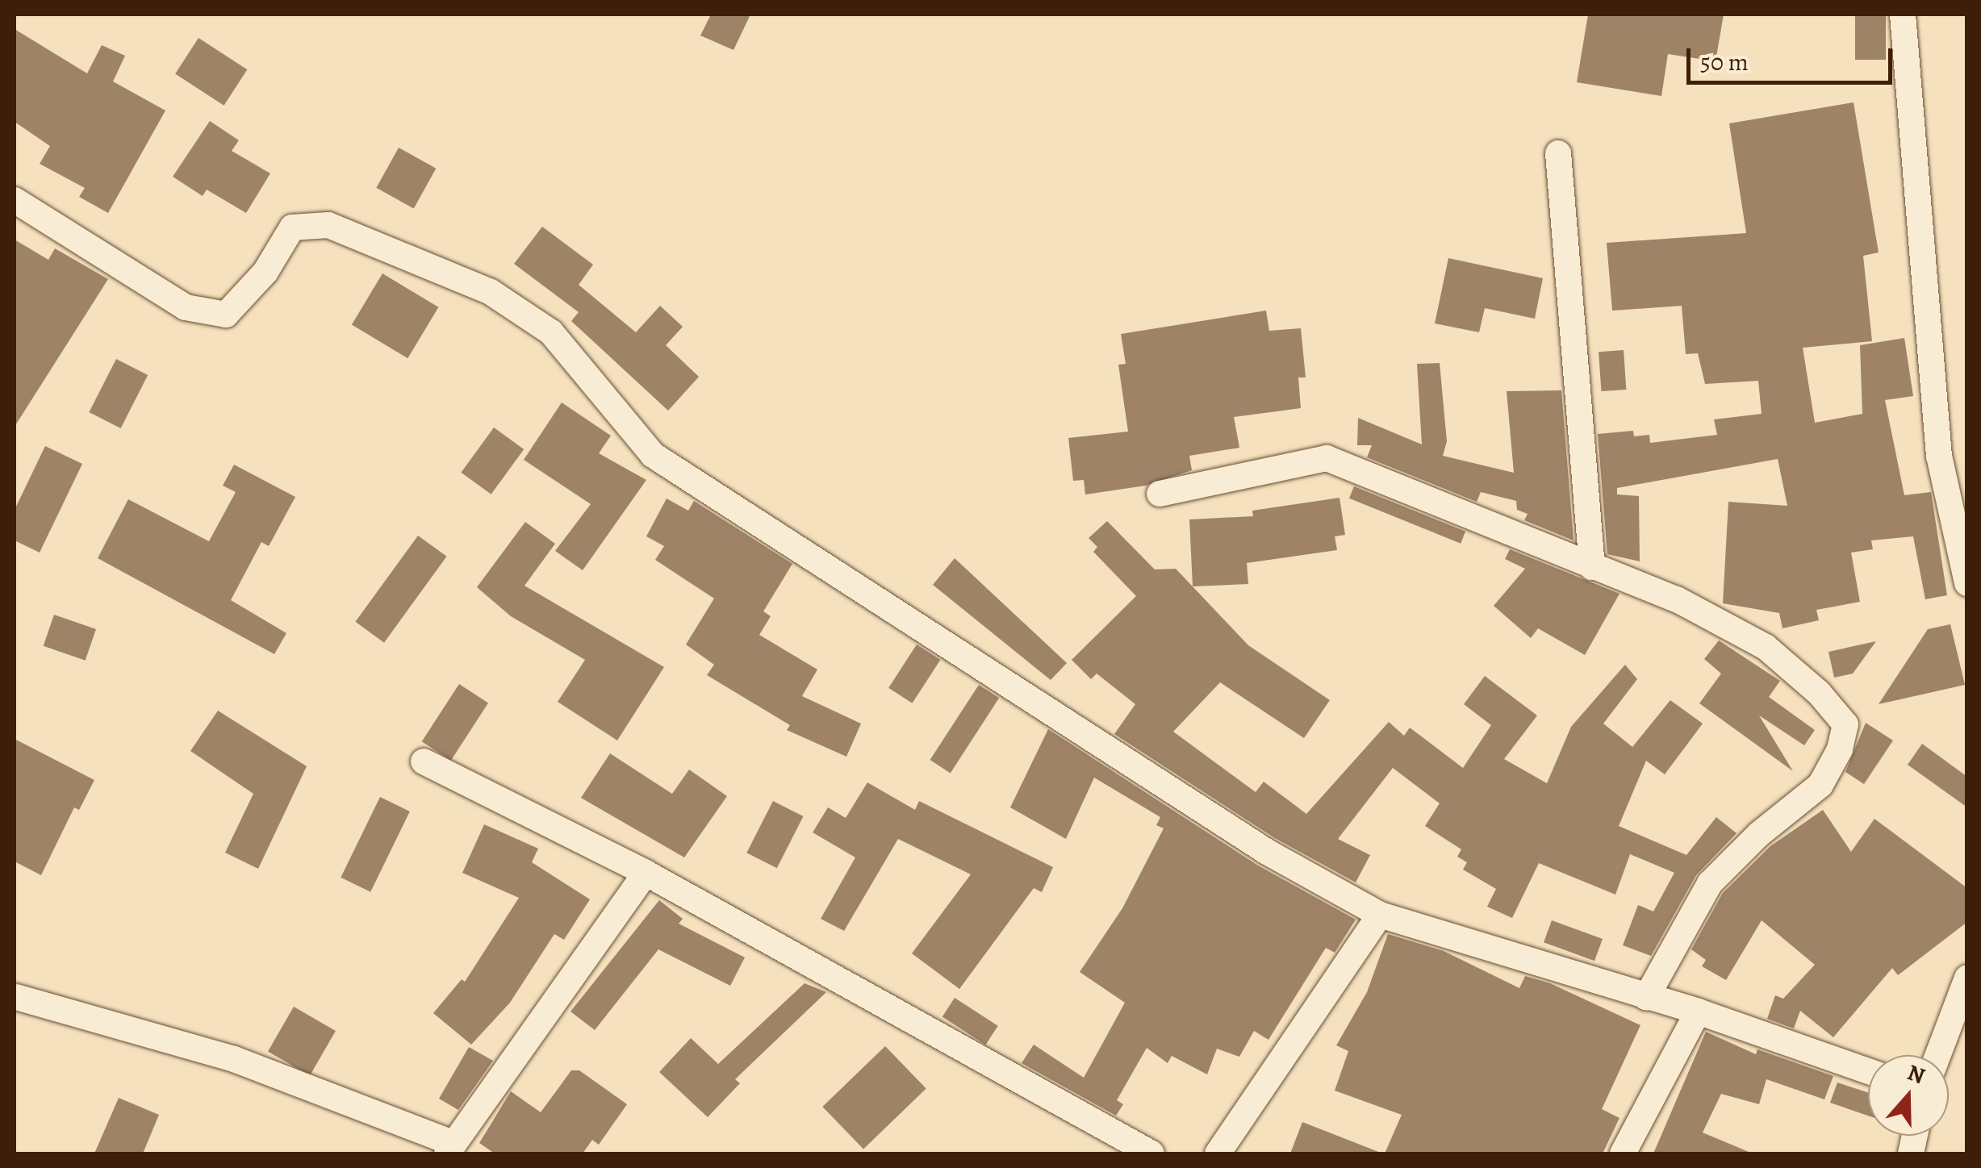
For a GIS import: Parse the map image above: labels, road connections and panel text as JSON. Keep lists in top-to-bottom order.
{
  "scale_bar": "50 m",
  "north": "top"
}
